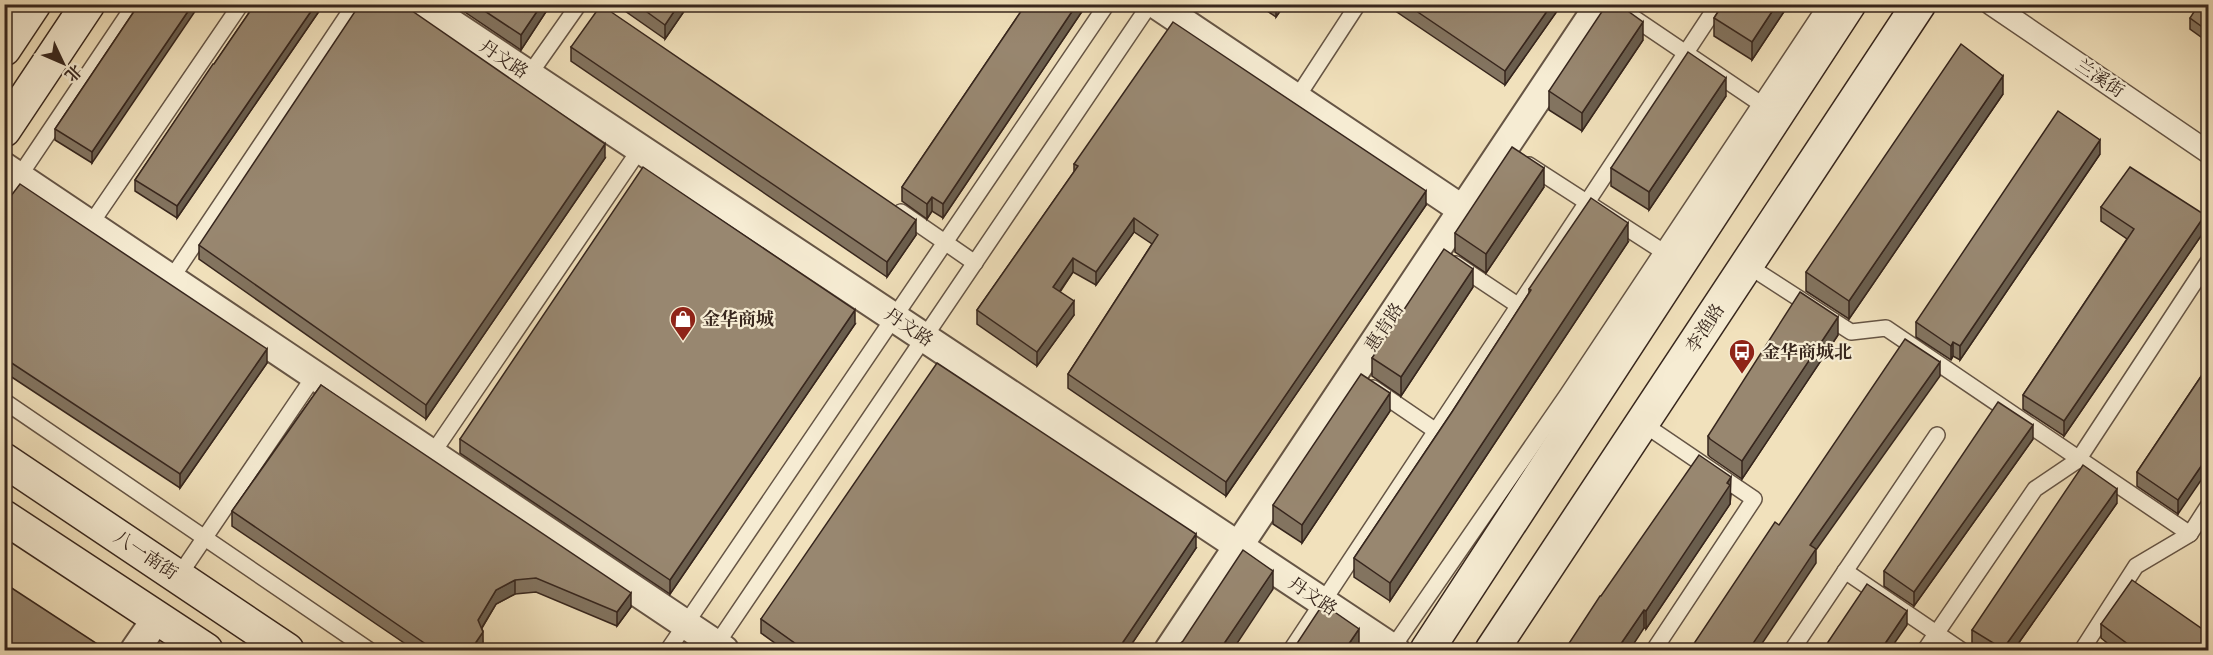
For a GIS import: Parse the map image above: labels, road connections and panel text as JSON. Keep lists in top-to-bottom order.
{
  "streets": {
    "main road": ["李渔路", "八一南街"],
    "street": ["丹文路", "兰溪街", "惠肯路"]
  },
  "crossings": [
    ["丹文路", "惠肯路"]
  ],
  "places": {
    "shop": ["金华商城"],
    "bus stop": ["金华商城北"]
  },
  "north": "bottom right"
}
